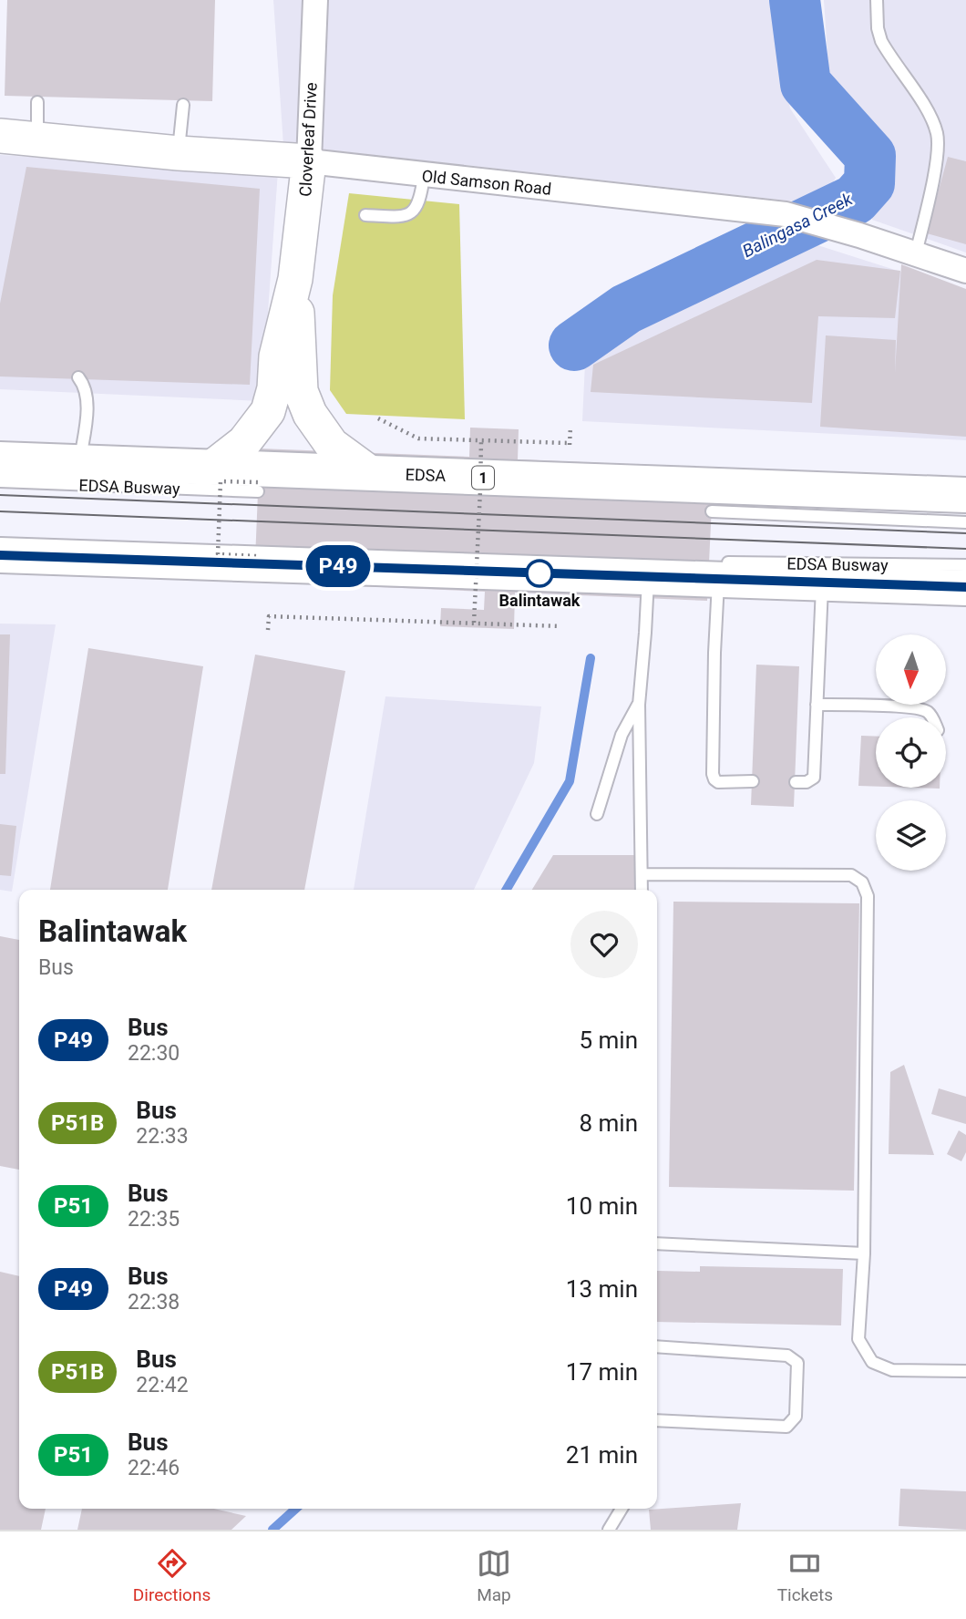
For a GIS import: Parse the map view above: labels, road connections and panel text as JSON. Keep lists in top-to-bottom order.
{
  "streets": {
    "highway": ["EDSA", "1"],
    "street": ["Cloverleaf Drive", "Old Samson Road"],
    "lane": ["EDSA Busway"]
  },
  "crossings": [
    ["Cloverleaf Drive", "Old Samson Road"],
    ["Cloverleaf Drive", "EDSA"]
  ],
  "water": ["Balingasa Creek"],
  "places": ["Balintawak"],
  "lines": ["bus line P49"],
  "north": "bottom",
  "page": {
    "on_map": "P49",
    "heading": ["Balintawak", "Bus"],
    "list": [
      {
        "mark": "P49",
        "name": "Bus",
        "note": "22:30",
        "value": "5 min"
      },
      {
        "mark": "P51B",
        "name": "Bus",
        "note": "22:33",
        "value": "8 min"
      },
      {
        "mark": "P51",
        "name": "Bus",
        "note": "22:35",
        "value": "10 min"
      },
      {
        "mark": "P49",
        "name": "Bus",
        "note": "22:38",
        "value": "13 min"
      },
      {
        "mark": "P51B",
        "name": "Bus",
        "note": "22:42",
        "value": "17 min"
      },
      {
        "mark": "P51",
        "name": "Bus",
        "note": "22:46",
        "value": "21 min"
      }
    ],
    "tabs": ["Directions", "Map", "Tickets"]
  }
}
